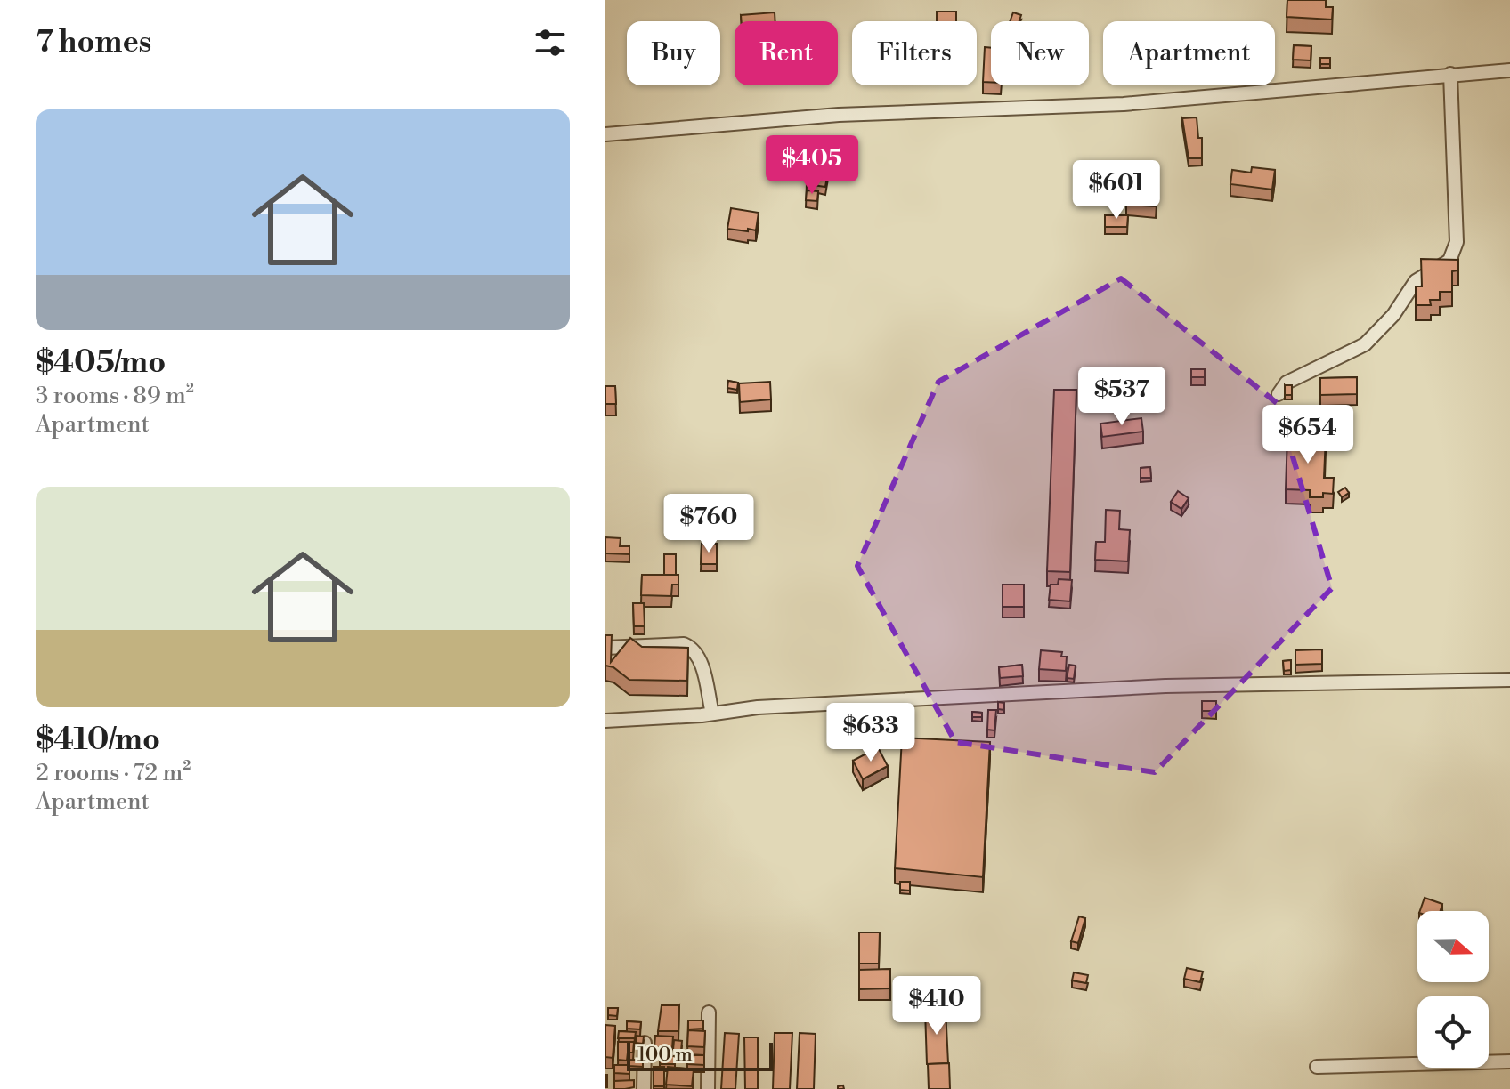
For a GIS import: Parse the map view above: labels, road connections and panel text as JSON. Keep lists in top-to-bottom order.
{
  "scale_bar": "100 m",
  "north": "right",
  "page": {
    "heading": "7 homes",
    "chip": [
      "Buy",
      "Rent",
      "Filters",
      "New",
      "Apartment"
    ],
    "list": [
      {
        "name": "$405/mo",
        "note": "3 rooms · 89 m² · Apartment"
      },
      {
        "name": "$410/mo",
        "note": "2 rooms · 72 m² · Apartment"
      }
    ],
    "price": [
      "$405",
      "$601",
      "$537",
      "$654",
      "$760",
      "$633",
      "$410"
    ],
    "scale": "100 m"
  }
}
